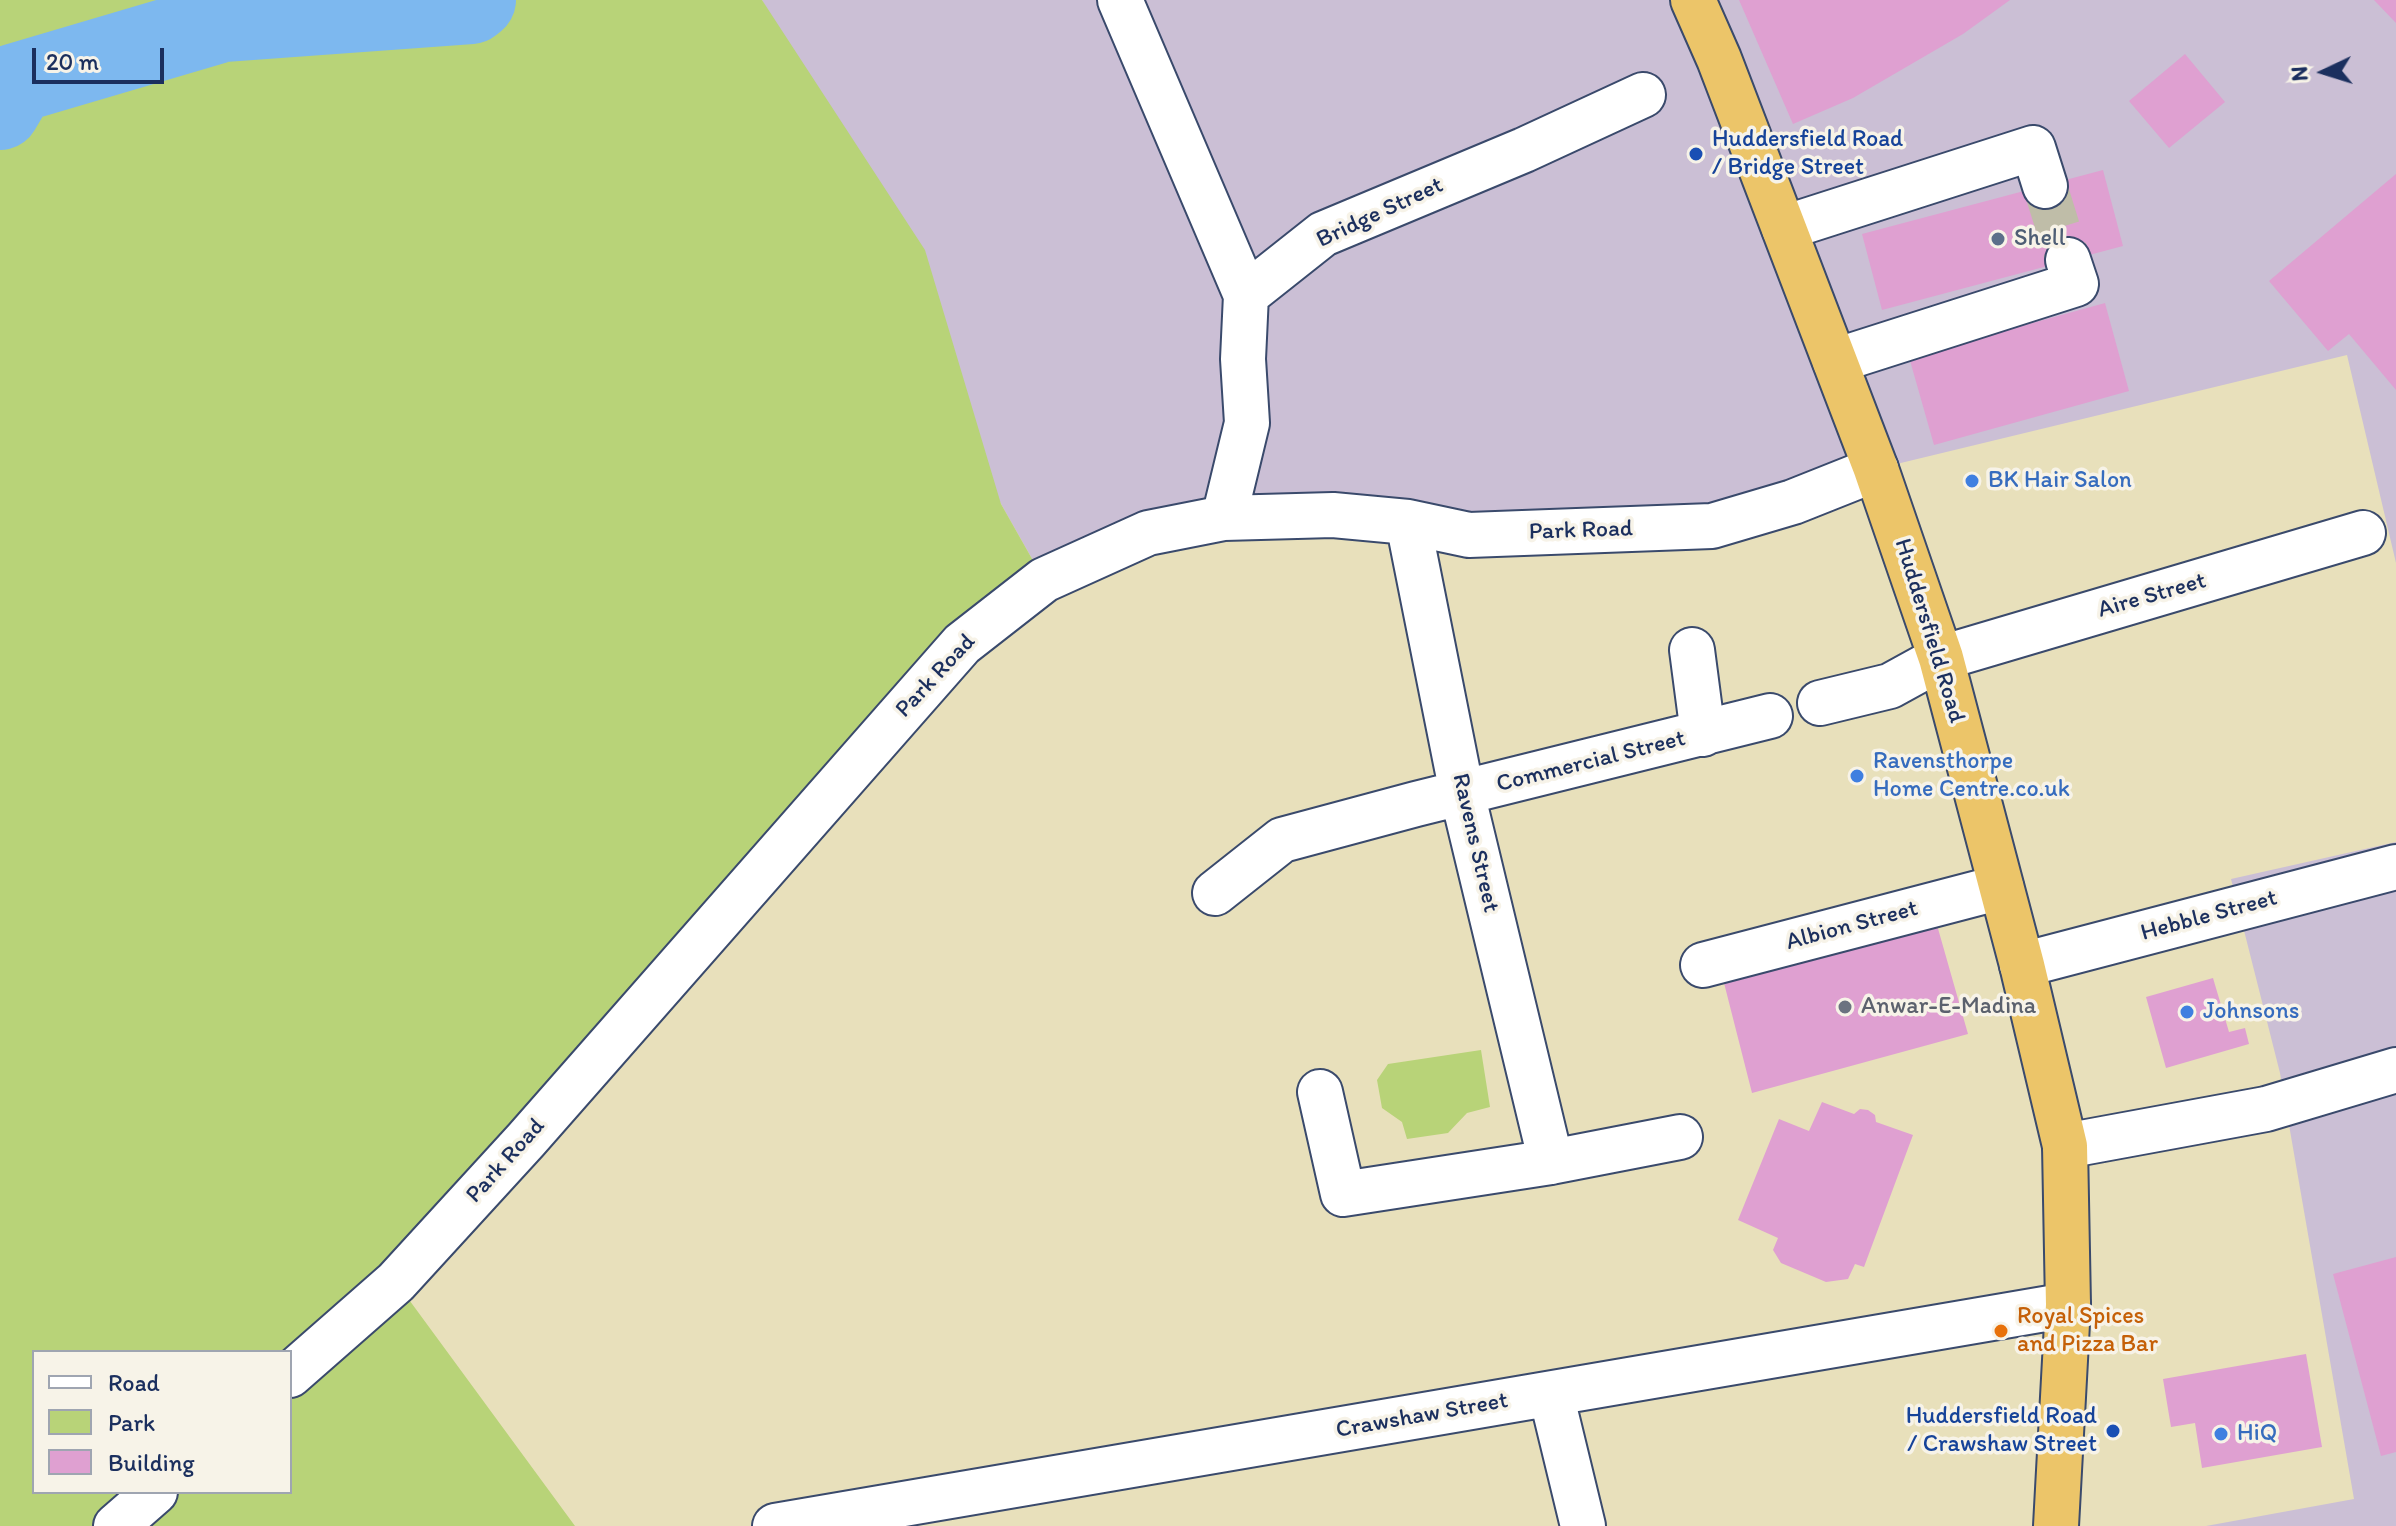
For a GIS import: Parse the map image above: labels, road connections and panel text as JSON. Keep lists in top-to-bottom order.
{
  "streets": {
    "highway": ["Huddersfield Road"],
    "street": [
      "Bridge Street",
      "Park Road",
      "Aire Street",
      "Commercial Street",
      "Ravens Street",
      "Hebble Street",
      "Albion Street",
      "Crawshaw Street"
    ]
  },
  "crossings": [
    ["Park Road", "Huddersfield Road"],
    ["Park Road", "Ravens Street"],
    ["Aire Street", "Huddersfield Road"],
    ["Huddersfield Road", "Hebble Street"],
    ["Huddersfield Road", "Albion Street"],
    ["Huddersfield Road", "Crawshaw Street"],
    ["Commercial Street", "Ravens Street"]
  ],
  "places": [
    "Huddersfield Road / Bridge Street",
    "Shell",
    "BK Hair Salon",
    "Ravensthorpe Home Centre.co.uk",
    "Anwar-E-Madina",
    "Johnsons",
    "Royal Spices and Pizza Bar",
    "Huddersfield Road / Crawshaw Street",
    "HiQ"
  ],
  "legend": ["Road", "Park", "Building"],
  "scale_bar": "20 m",
  "north": "left"
}
